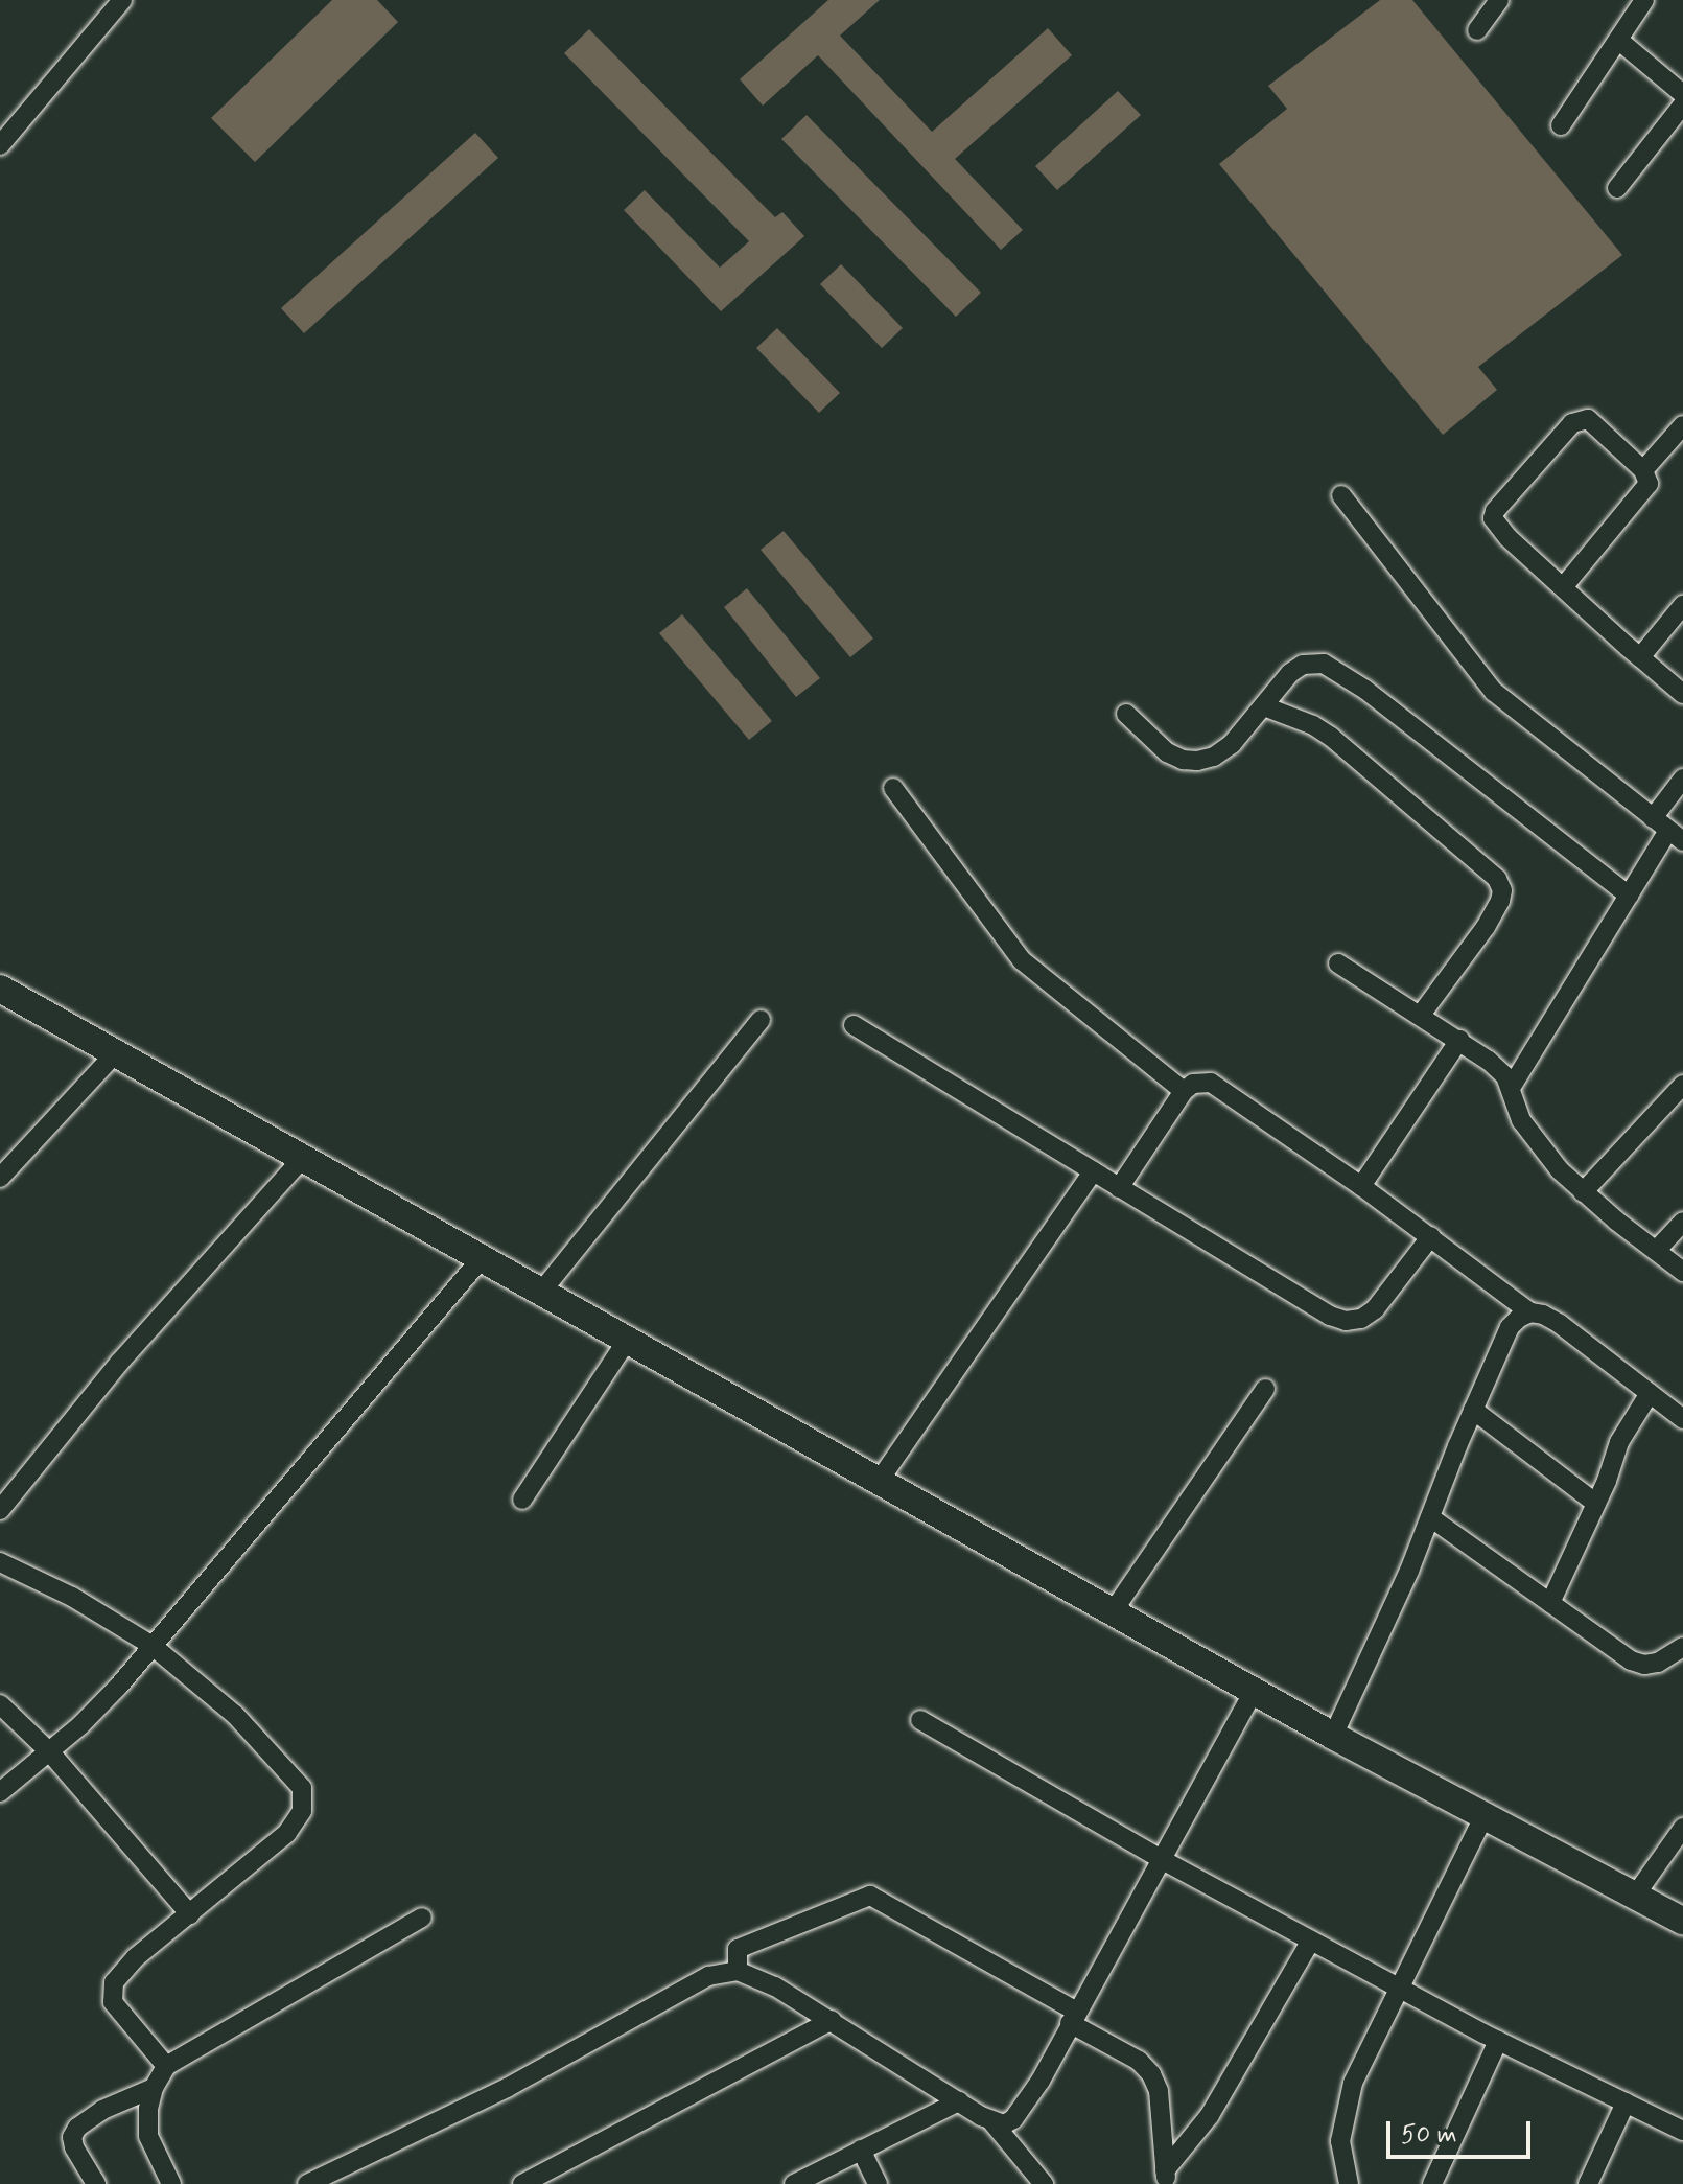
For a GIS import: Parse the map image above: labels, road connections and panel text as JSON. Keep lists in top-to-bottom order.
{
  "scale_bar": "50 m"
}
